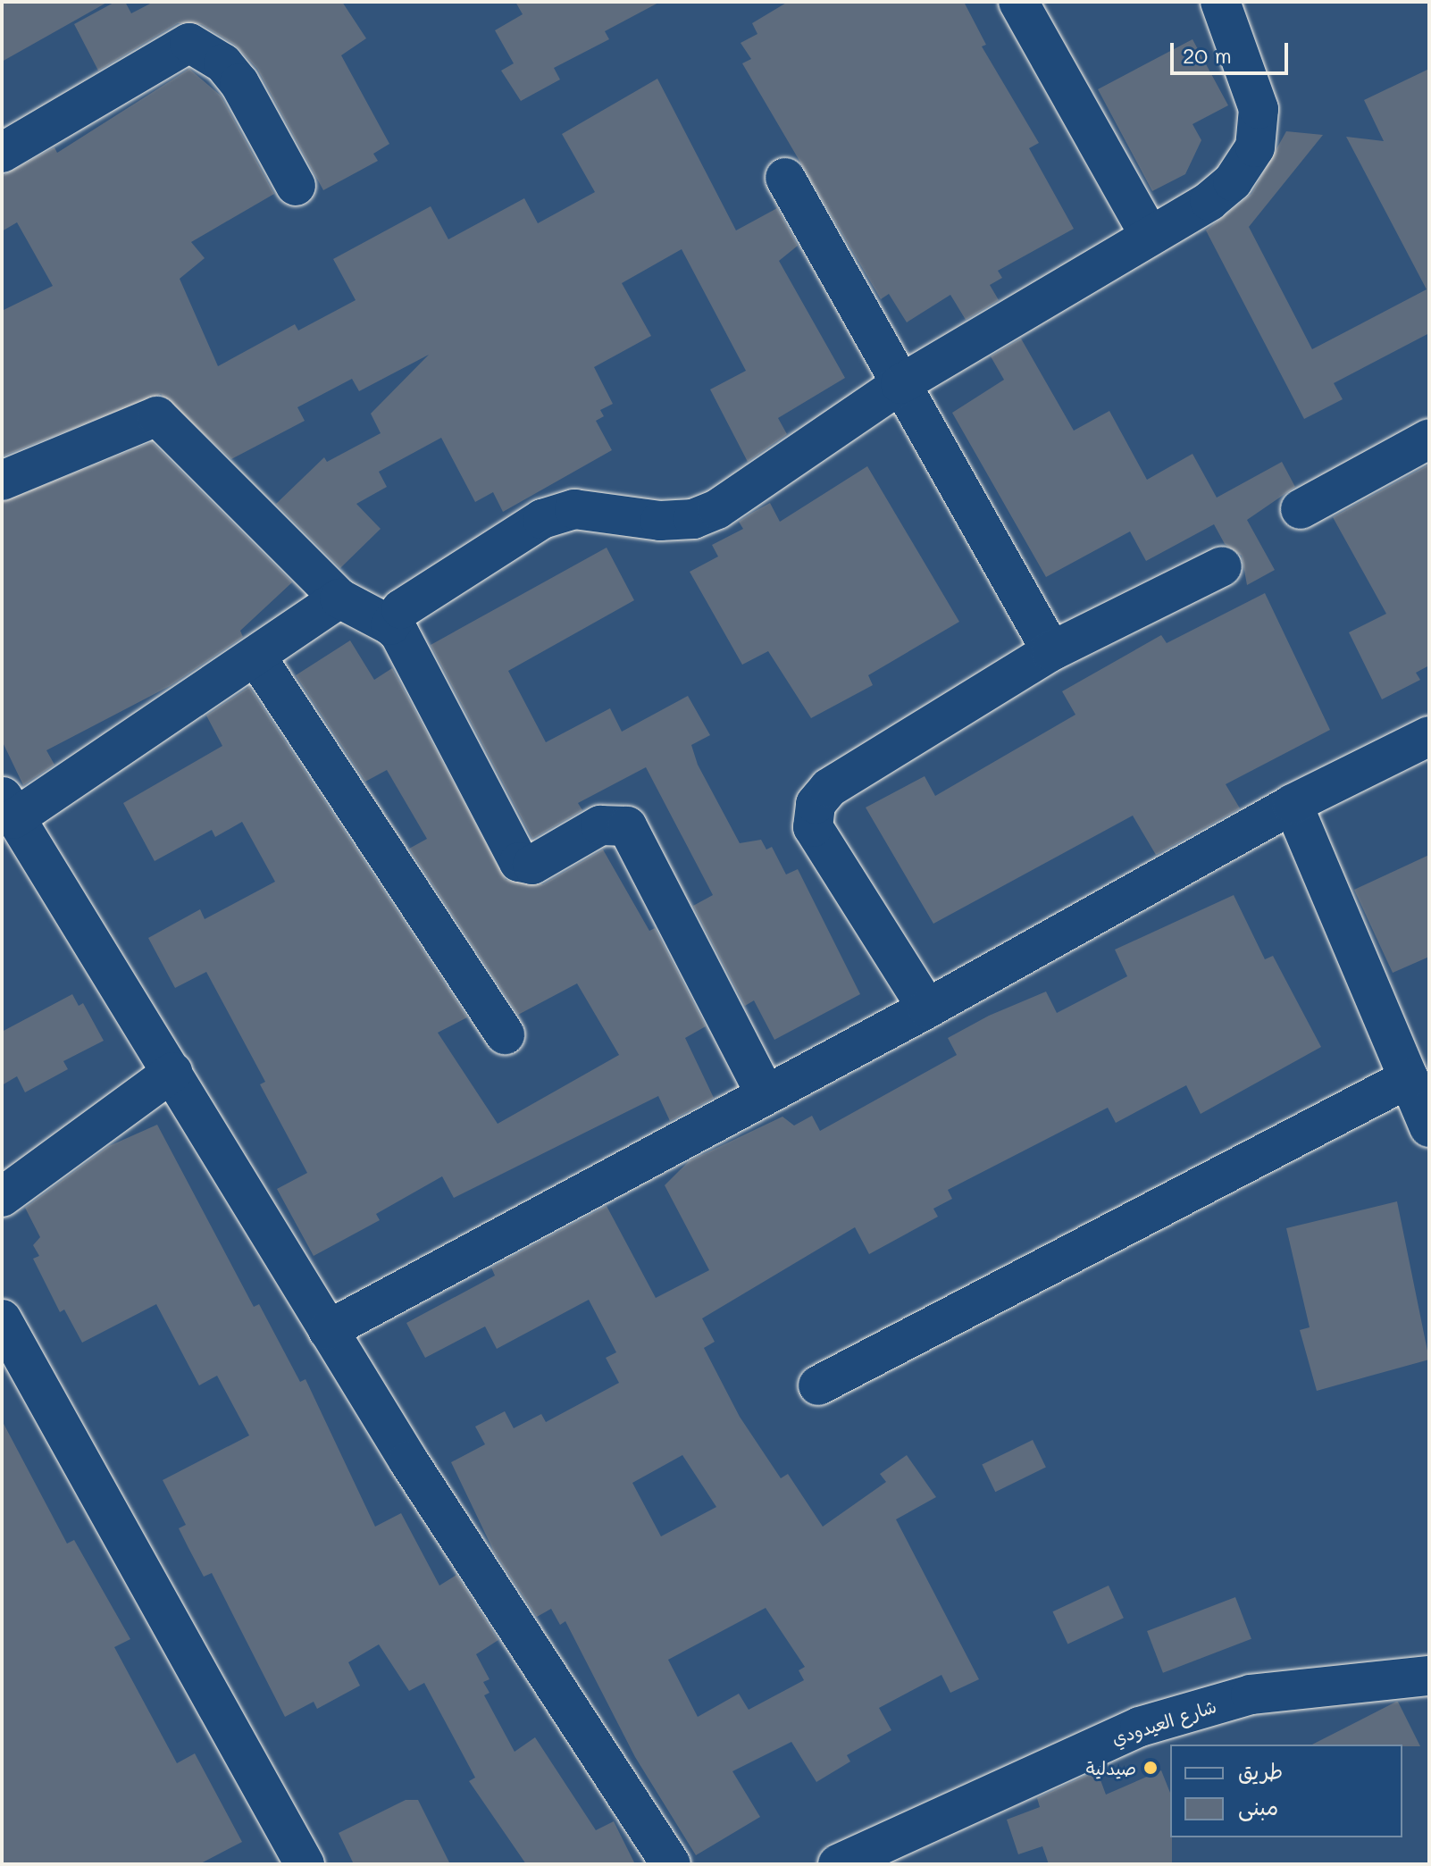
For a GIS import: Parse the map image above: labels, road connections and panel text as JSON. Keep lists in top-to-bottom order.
{
  "streets": {
    "street": ["شارع العيدودي"]
  },
  "places": ["صيدلية"],
  "legend": ["طريق", "مبنى"],
  "scale_bar": "20 m"
}
